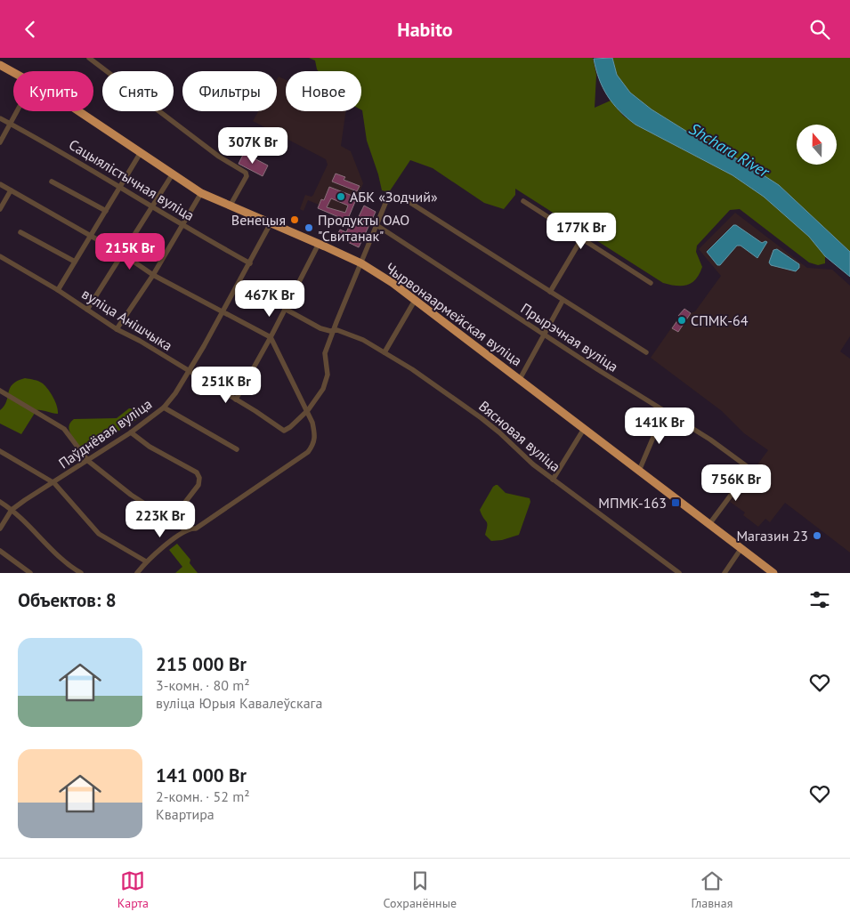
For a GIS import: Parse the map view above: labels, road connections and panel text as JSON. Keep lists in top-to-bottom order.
{
  "streets": {
    "highway": ["Чырвонаармейская вуліца"],
    "street": [
      "Сацыялістычная вуліца",
      "вуліца Анішчыка",
      "Прырэчная вуліца",
      "Паўднёвая вуліца",
      "Вясновая вуліца"
    ]
  },
  "crossings": [
    ["Сацыялістычная вуліца", "Паўднёвая вуліца"],
    ["Чырвонаармейская вуліца", "вуліца Анішчыка"],
    ["Чырвонаармейская вуліца", "Прырэчная вуліца"],
    ["Чырвонаармейская вуліца", "Паўднёвая вуліца"],
    ["вуліца Анішчыка", "Прырэчная вуліца"],
    ["вуліца Анішчыка", "Паўднёвая вуліца"],
    ["вуліца Анішчыка", "Вясновая вуліца"]
  ],
  "water": ["Shchara River"],
  "places": {
    "other": [
      "АБК «Зодчий»",
      "Венецыя",
      "Продукты ОАО \"Свитанак\"",
      "СПМК-64",
      "Магазин 23"
    ],
    "transit": ["МПМК-163"]
  },
  "north": "top",
  "page": {
    "header": "Habito",
    "chip": [
      "Купить",
      "Снять",
      "Фильтры",
      "Новое"
    ],
    "price": [
      "307K Br",
      "177K Br",
      "215K Br",
      "467K Br",
      "251K Br",
      "141K Br",
      "756K Br",
      "223K Br"
    ],
    "heading": "Объектов: 8",
    "list": [
      {
        "name": "215 000 Br",
        "note": "3-комн. · 80 m² · вуліца Юрыя Кавалеўскага"
      },
      {
        "name": "141 000 Br",
        "note": "2-комн. · 52 m² · Квартира"
      }
    ],
    "tabs": ["Карта", "Сохранённые", "Главная"]
  }
}
